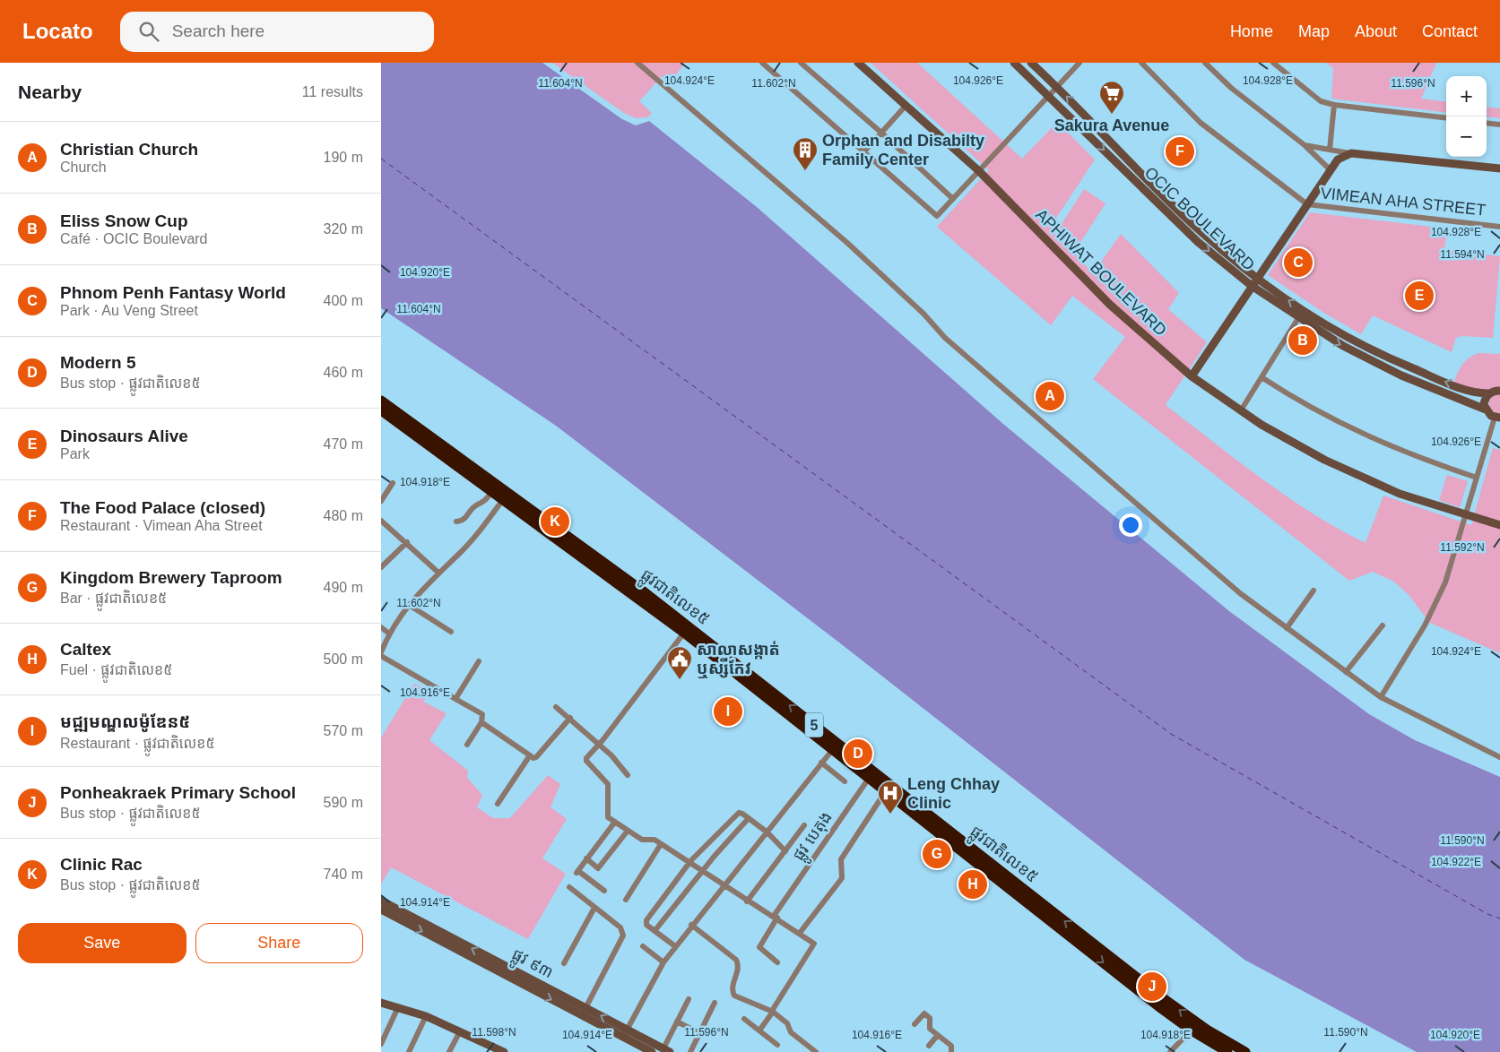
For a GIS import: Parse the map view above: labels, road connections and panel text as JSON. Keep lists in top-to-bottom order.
{
  "streets": {
    "highway": ["ផ្លូវជាតិលេខ៥", "5"],
    "street": [
      "VIMEAN AHA STREET",
      "OCIC BOULEVARD",
      "APHIWAT BOULEVARD",
      "ផ្លូវ បេតុង",
      "ផ្លូវ ៩៣"
    ]
  },
  "crossings": [
    ["ផ្លូវជាតិលេខ៥", "ផ្លូវ បេតុង"]
  ],
  "places": {
    "supermarket": ["Sakura Avenue"],
    "building": ["Orphan and Disabilty Family Center"],
    "public building": ["សាលាសង្កាត់ ឬស្សីកែវ"],
    "hospital": ["Leng Chhay Clinic"]
  },
  "page": {
    "header": "Locato",
    "search": "Search here",
    "nav": [
      "Home",
      "Map",
      "About",
      "Contact"
    ],
    "heading": ["Nearby", "11 results"],
    "map_buttons": ["+", "−"],
    "list": [
      {
        "mark": "A",
        "name": "Christian Church",
        "note": "Church",
        "value": "190 m"
      },
      {
        "mark": "B",
        "name": "Eliss Snow Cup",
        "note": "Café · OCIC Boulevard",
        "value": "320 m"
      },
      {
        "mark": "C",
        "name": "Phnom Penh Fantasy World",
        "note": "Park · Au Veng Street",
        "value": "400 m"
      },
      {
        "mark": "D",
        "name": "Modern 5",
        "note": "Bus stop · ផ្លូវជាតិលេខ៥",
        "value": "460 m"
      },
      {
        "mark": "E",
        "name": "Dinosaurs Alive",
        "note": "Park",
        "value": "470 m"
      },
      {
        "mark": "F",
        "name": "The Food Palace (closed)",
        "note": "Restaurant · Vimean Aha Street",
        "value": "480 m"
      },
      {
        "mark": "G",
        "name": "Kingdom Brewery Taproom",
        "note": "Bar · ផ្លូវជាតិលេខ៥",
        "value": "490 m"
      },
      {
        "mark": "H",
        "name": "Caltex",
        "note": "Fuel · ផ្លូវជាតិលេខ៥",
        "value": "500 m"
      },
      {
        "mark": "I",
        "name": "មជ្ឍមណ្ឌលម៉ូឌែន៥",
        "note": "Restaurant · ផ្លូវជាតិលេខ៥",
        "value": "570 m"
      },
      {
        "mark": "J",
        "name": "Ponheakraek Primary School",
        "note": "Bus stop · ផ្លូវជាតិលេខ៥",
        "value": "590 m"
      },
      {
        "mark": "K",
        "name": "Clinic Rac",
        "note": "Bus stop · ផ្លូវជាតិលេខ៥",
        "value": "740 m"
      }
    ],
    "pins": [
      "F",
      "C",
      "E",
      "B",
      "A",
      "K",
      "I",
      "D",
      "G",
      "H",
      "J"
    ],
    "buttons": ["Save", "Share"]
  },
  "coordinates": [
    "104.924°E",
    "104.926°E",
    "104.928°E",
    "11.596°N",
    "11.604°N",
    "11.602°N",
    "11.594°N",
    "104.920°E",
    "104.918°E",
    "11.592°N",
    "104.916°E",
    "11.590°N",
    "104.922°E",
    "104.914°E",
    "11.598°N"
  ]
}
